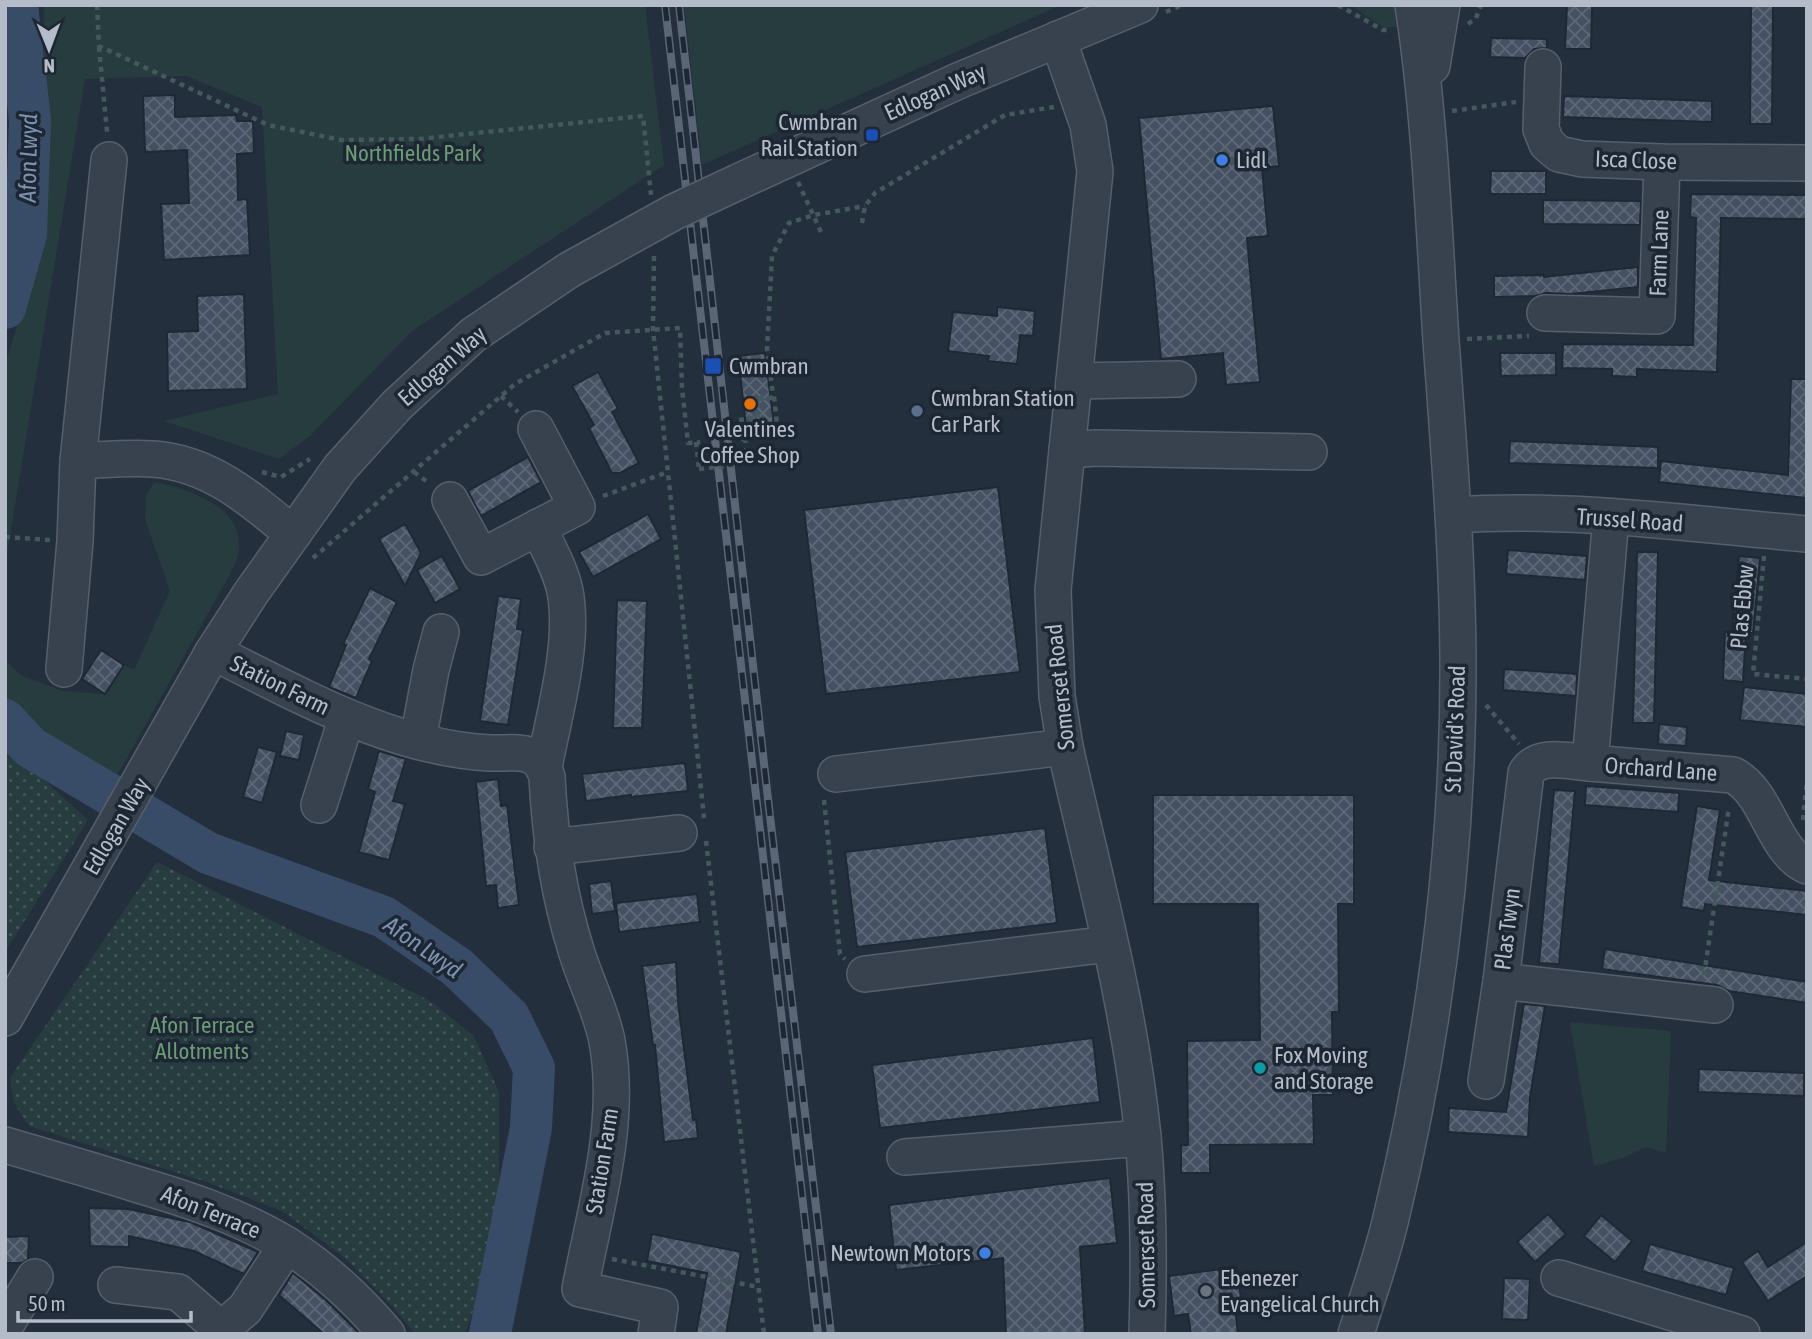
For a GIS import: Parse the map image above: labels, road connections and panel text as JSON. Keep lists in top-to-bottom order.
{
  "streets": {
    "street": [
      "Edlogan Way",
      "Isca Close",
      "Farm Lane",
      "Trussel Road",
      "Station Farm",
      "Somerset Road",
      "St David's Road",
      "Orchard Lane",
      "Plas Twyn",
      "Afon Terrace"
    ],
    "path": ["Plas Ebbw"]
  },
  "crossings": [
    ["Edlogan Way", "Station Farm"],
    ["Edlogan Way", "Somerset Road"],
    ["Isca Close", "Farm Lane"],
    ["Trussel Road", "Plas Ebbw"],
    ["Trussel Road", "St David's Road"],
    ["Trussel Road", "Orchard Lane"]
  ],
  "water": ["Afon Lwyd"],
  "parks": ["Northfields Park", "Afon Terrace Allotments"],
  "places": {
    "transit": ["Cwmbran Rail Station", "Cwmbran"],
    "other": [
      "Lidl",
      "Valentines Coffee Shop",
      "Cwmbran Station Car Park",
      "Fox Moving and Storage",
      "Newtown Motors",
      "Ebenezer Evangelical Church"
    ]
  },
  "scale_bar": "50 m",
  "north": "bottom"
}
